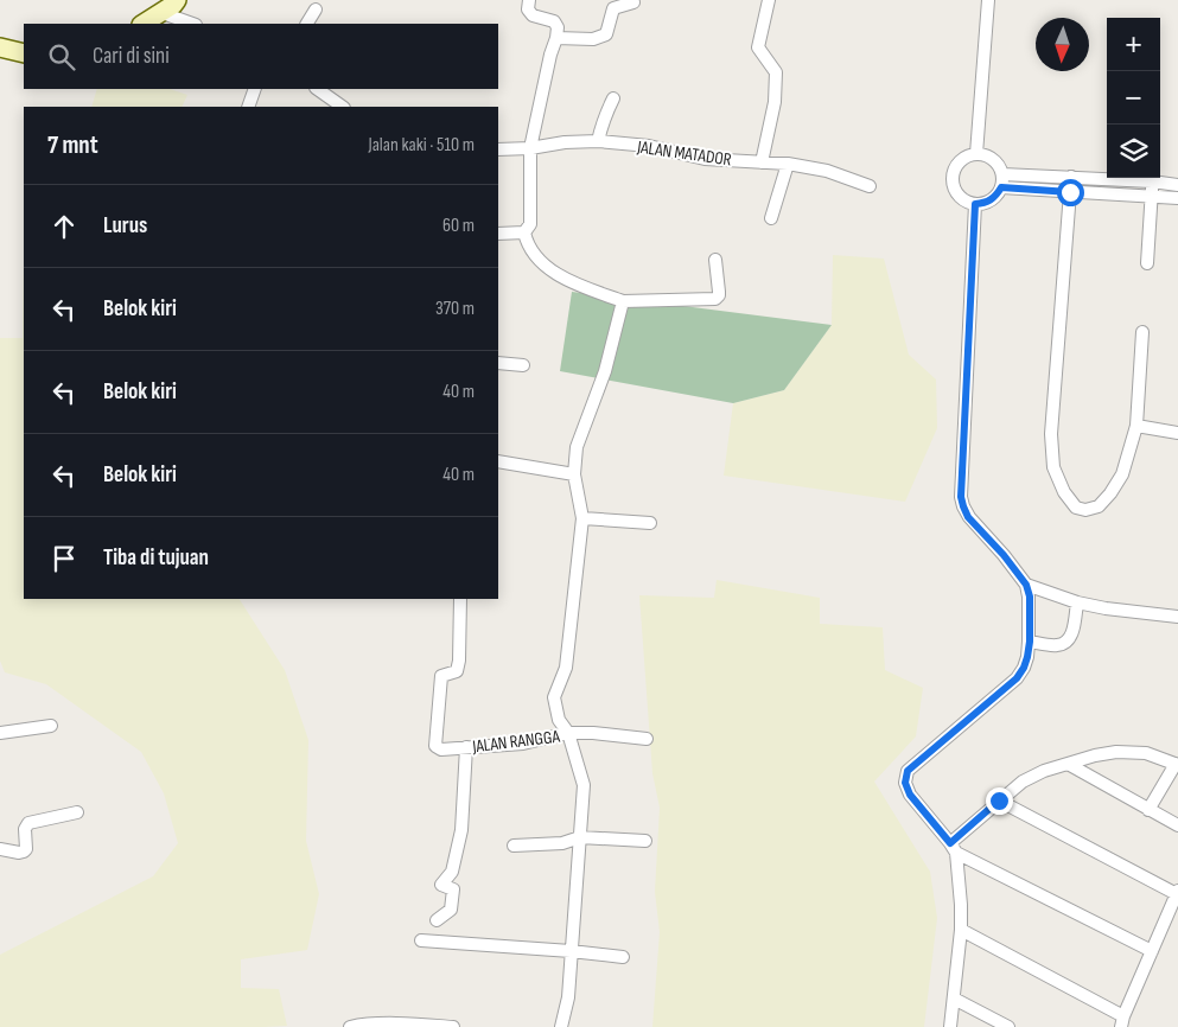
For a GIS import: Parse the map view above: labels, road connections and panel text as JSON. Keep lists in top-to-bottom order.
{
  "streets": {
    "street": ["JALAN MATADOR", "JALAN RANGGA"]
  },
  "north": "bottom",
  "page": {
    "map_buttons": ["+", "−"],
    "search": "Cari di sini",
    "heading": ["7 mnt", "Jalan kaki · 510 m"],
    "list": [
      ["Lurus", "60 m"],
      ["Belok kiri", "370 m"],
      ["Belok kiri", "40 m"],
      ["Belok kiri", "40 m"],
      "Tiba di tujuan"
    ]
  }
}
